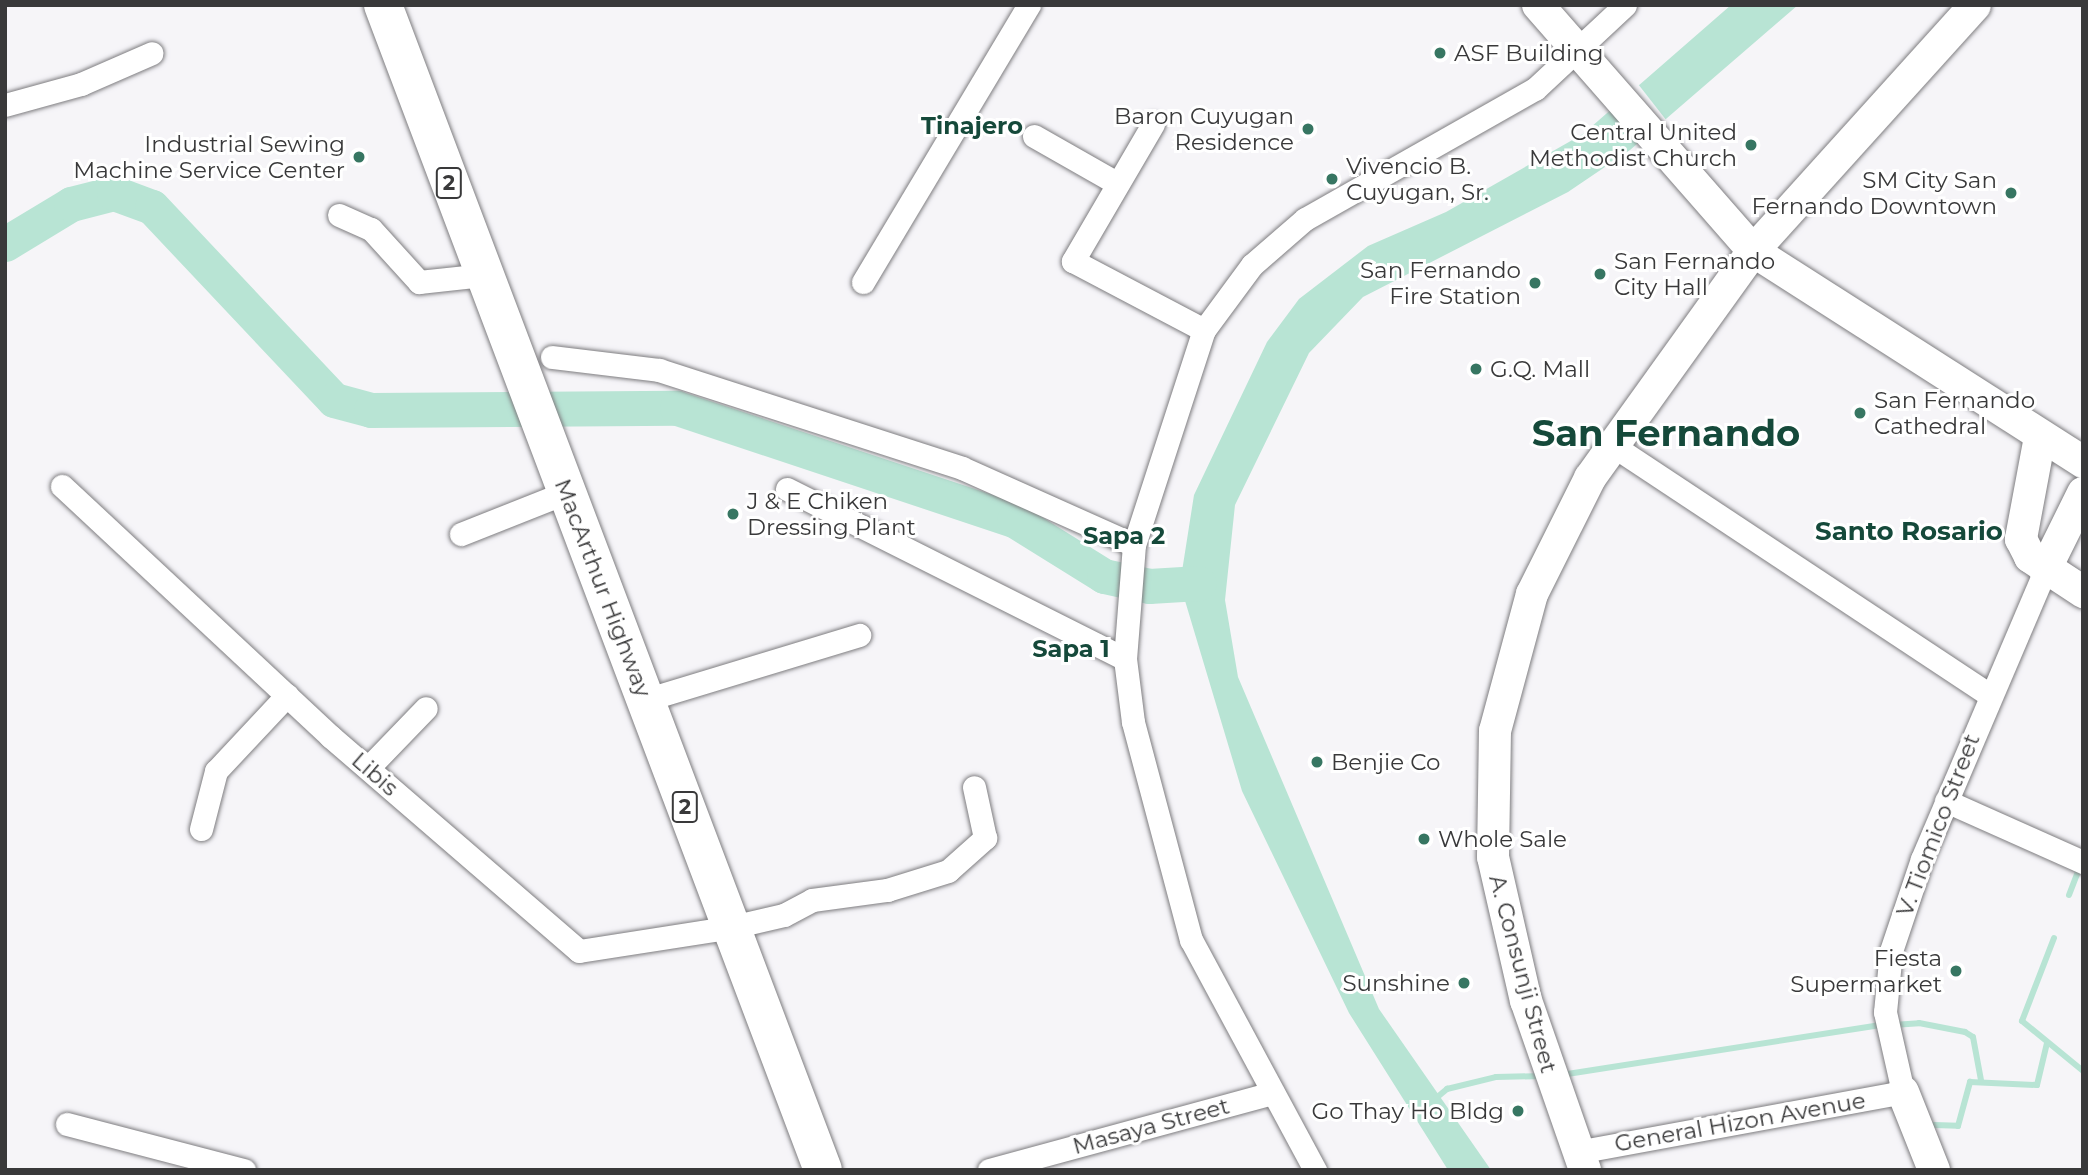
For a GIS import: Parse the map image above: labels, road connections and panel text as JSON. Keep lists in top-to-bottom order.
{
  "streets": {
    "highway": ["2", "MacArthur Highway"],
    "main road": ["V. Tiomico Street", "A. Consunji Street"],
    "street": ["Libis", "General Hizon Avenue", "Masaya Street"]
  },
  "crossings": [
    ["MacArthur Highway", "Libis"],
    ["V. Tiomico Street", "General Hizon Avenue"],
    ["A. Consunji Street", "General Hizon Avenue"]
  ],
  "districts": [
    "Tinajero",
    "San Fernando",
    "Santo Rosario",
    "Sapa 2",
    "Sapa 1"
  ],
  "places": [
    "ASF Building",
    "Baron Cuyugan Residence",
    "Central United Methodist Church",
    "Industrial Sewing Machine Service Center",
    "Vivencio B. Cuyugan, Sr.",
    "SM City San Fernando Downtown",
    "San Fernando City Hall",
    "San Fernando Fire Station",
    "G.Q. Mall",
    "San Fernando Cathedral",
    "J & E Chiken Dressing Plant",
    "Benjie Co",
    "Whole Sale",
    "Fiesta Supermarket",
    "Sunshine",
    "Go Thay Ho Bldg"
  ]
}
